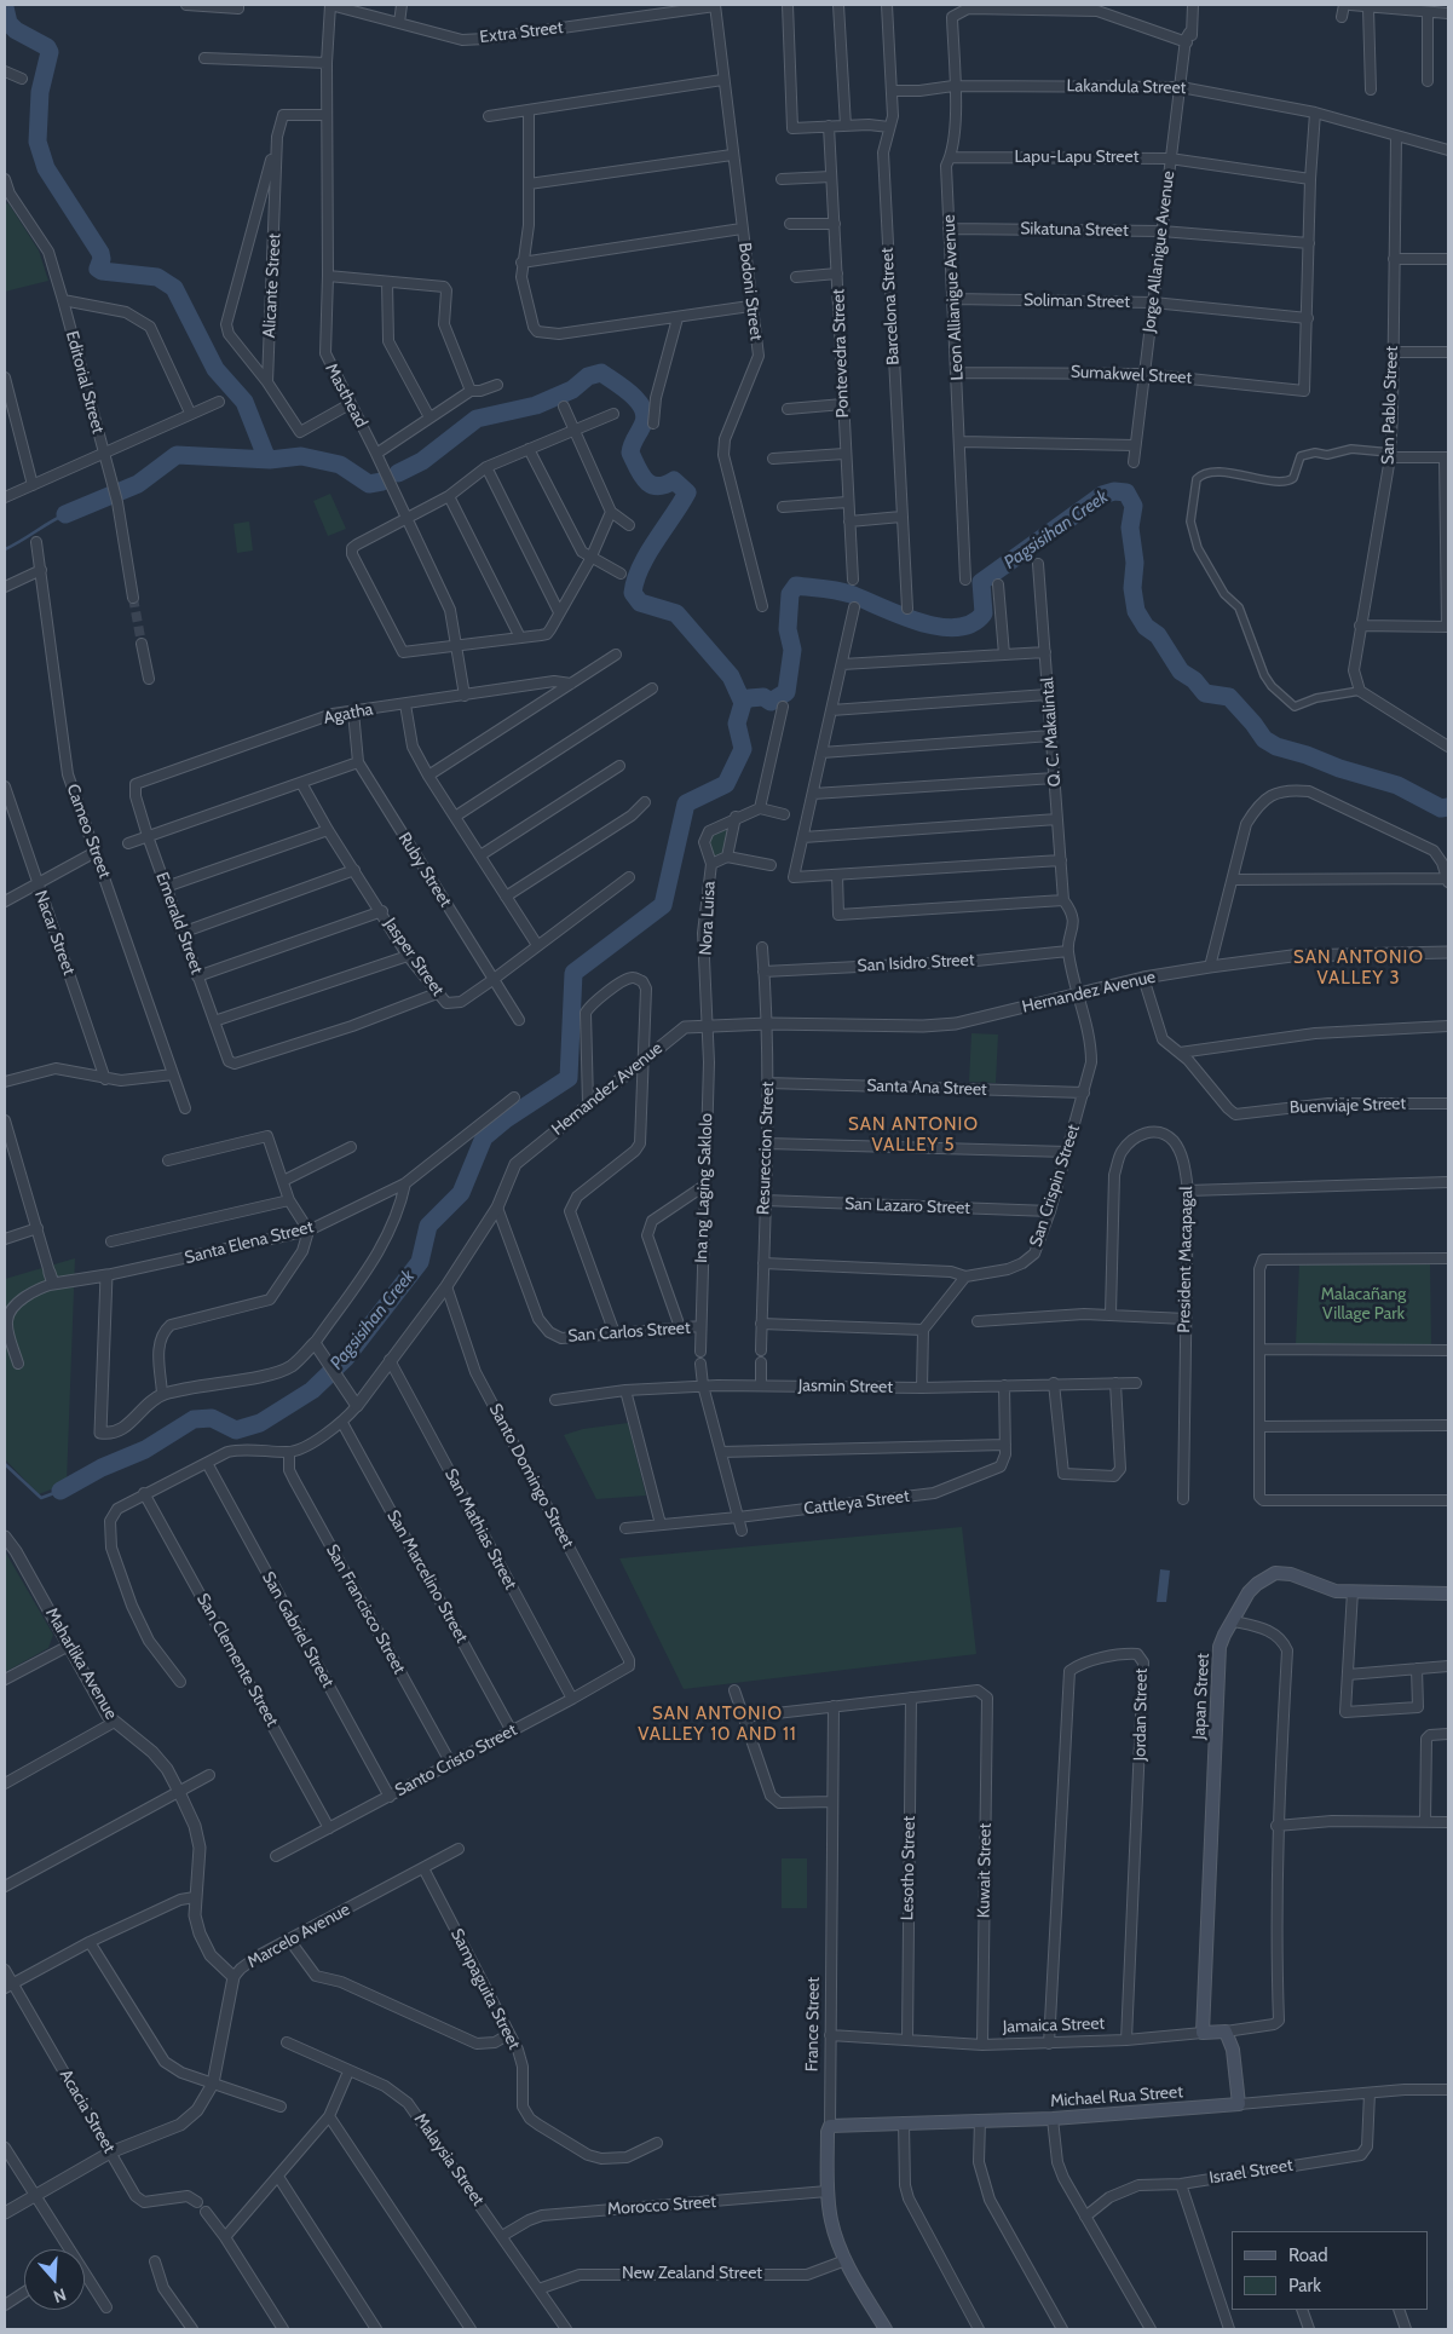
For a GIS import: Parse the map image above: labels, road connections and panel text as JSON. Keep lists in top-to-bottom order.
{
  "streets": {
    "main road": [
      "Japan Street",
      "France Street",
      "Jamaica Street",
      "Michael Rua Street"
    ],
    "street": [
      "Extra Street",
      "Lakandula Street",
      "Lapu-Lapu Street",
      "Sikatuna Street",
      "Jorge Allanigue Avenue",
      "Alicante Street",
      "Bodoni Street",
      "Leon Allianigue Avenue",
      "Soliman Street",
      "Barcelona Street",
      "Pontevedra Street",
      "Sumakwel Street",
      "Editorial Street",
      "Masthead",
      "San Pablo Street",
      "Agatha",
      "Q. C. Makalintal",
      "Cameo Street",
      "Ruby Street",
      "Nora Luisa",
      "Emerald Street",
      "Nacar Street",
      "Jasper Street",
      "San Isidro Street",
      "Hernandez Avenue",
      "Santa Ana Street",
      "Buenviaje Street",
      "Resureccion Street",
      "San Crispin Street",
      "Ina ng Laging Saklolo",
      "San Lazaro Street",
      "Santa Elena Street",
      "President Macapagal",
      "San Carlos Street",
      "Jasmin Street",
      "Santo Domingo Street",
      "Cattleya Street",
      "San Mathias Street",
      "San Marcelino Street",
      "San Francisco Street",
      "San Gabriel Street",
      "San Clemente Street",
      "Maharlika Avenue",
      "Jordan Street",
      "Santo Cristo Street",
      "Lesotho Street",
      "Kuwait Street",
      "Marcelo Avenue",
      "Sampaguita Street",
      "Acacia Street",
      "Malaysia Street",
      "Israel Street",
      "Morocco Street",
      "New Zealand Street"
    ]
  },
  "crossings": [
    ["Extra Street", "Bodoni Street"],
    ["Extra Street", "Masthead"],
    ["Lakandula Street", "Jorge Allanigue Avenue"],
    ["Lakandula Street", "Leon Allianigue Avenue"],
    ["Lakandula Street", "Barcelona Street"],
    ["Lakandula Street", "San Pablo Street"],
    ["Lapu-Lapu Street", "Jorge Allanigue Avenue"],
    ["Lapu-Lapu Street", "Leon Allianigue Avenue"],
    ["Sikatuna Street", "Jorge Allanigue Avenue"],
    ["Sikatuna Street", "Leon Allianigue Avenue"],
    ["Jorge Allanigue Avenue", "Leon Allianigue Avenue"],
    ["Jorge Allanigue Avenue", "Soliman Street"],
    ["Jorge Allanigue Avenue", "Sumakwel Street"],
    ["Alicante Street", "Masthead"],
    ["Leon Allianigue Avenue", "Soliman Street"],
    ["Leon Allianigue Avenue", "Sumakwel Street"],
    ["Soliman Street", "Sumakwel Street"],
    ["Masthead", "Agatha"],
    ["Agatha", "Ruby Street"],
    ["Agatha", "Emerald Street"],
    ["Q. C. Makalintal", "San Isidro Street"],
    ["Q. C. Makalintal", "San Crispin Street"],
    ["Ruby Street", "Jasper Street"],
    ["Nora Luisa", "Hernandez Avenue"],
    ["Nora Luisa", "Ina ng Laging Saklolo"],
    ["Emerald Street", "Jasper Street"],
    ["San Isidro Street", "Resureccion Street"],
    ["San Isidro Street", "San Crispin Street"],
    ["Hernandez Avenue", "Buenviaje Street"],
    ["Hernandez Avenue", "Resureccion Street"],
    ["Hernandez Avenue", "San Crispin Street"],
    ["Hernandez Avenue", "Ina ng Laging Saklolo"],
    ["Hernandez Avenue", "San Carlos Street"],
    ["Hernandez Avenue", "Santo Domingo Street"],
    ["Hernandez Avenue", "San Mathias Street"],
    ["Hernandez Avenue", "San Marcelino Street"],
    ["Hernandez Avenue", "San Francisco Street"],
    ["Santa Ana Street", "Resureccion Street"],
    ["Santa Ana Street", "San Crispin Street"],
    ["Resureccion Street", "San Lazaro Street"],
    ["San Crispin Street", "San Lazaro Street"],
    ["Ina ng Laging Saklolo", "San Carlos Street"],
    ["Jasmin Street", "Cattleya Street"],
    ["Santo Domingo Street", "Santo Cristo Street"],
    ["San Mathias Street", "Santo Cristo Street"],
    ["San Marcelino Street", "Santo Cristo Street"],
    ["San Francisco Street", "Santo Cristo Street"],
    ["San Gabriel Street", "Santo Cristo Street"],
    ["San Clemente Street", "Santo Cristo Street"],
    ["Maharlika Avenue", "Marcelo Avenue"],
    ["Japan Street", "Jamaica Street"],
    ["Jordan Street", "Jamaica Street"],
    ["Lesotho Street", "Kuwait Street"],
    ["Lesotho Street", "Jamaica Street"],
    ["Kuwait Street", "Jamaica Street"],
    ["Marcelo Avenue", "Sampaguita Street"],
    ["Marcelo Avenue", "Acacia Street"],
    ["France Street", "Jamaica Street"],
    ["France Street", "Michael Rua Street"],
    ["France Street", "Morocco Street"],
    ["France Street", "New Zealand Street"],
    ["Michael Rua Street", "Israel Street"],
    ["Malaysia Street", "Morocco Street"],
    ["Malaysia Street", "New Zealand Street"]
  ],
  "districts": ["SAN ANTONIO VALLEY 3", "SAN ANTONIO VALLEY 5", "SAN ANTONIO VALLEY 10 AND 11"],
  "water": ["Pagsisihan Creek"],
  "parks": ["Malacañang Village Park"],
  "legend": ["Road", "Park"],
  "north": "bottom"
}
